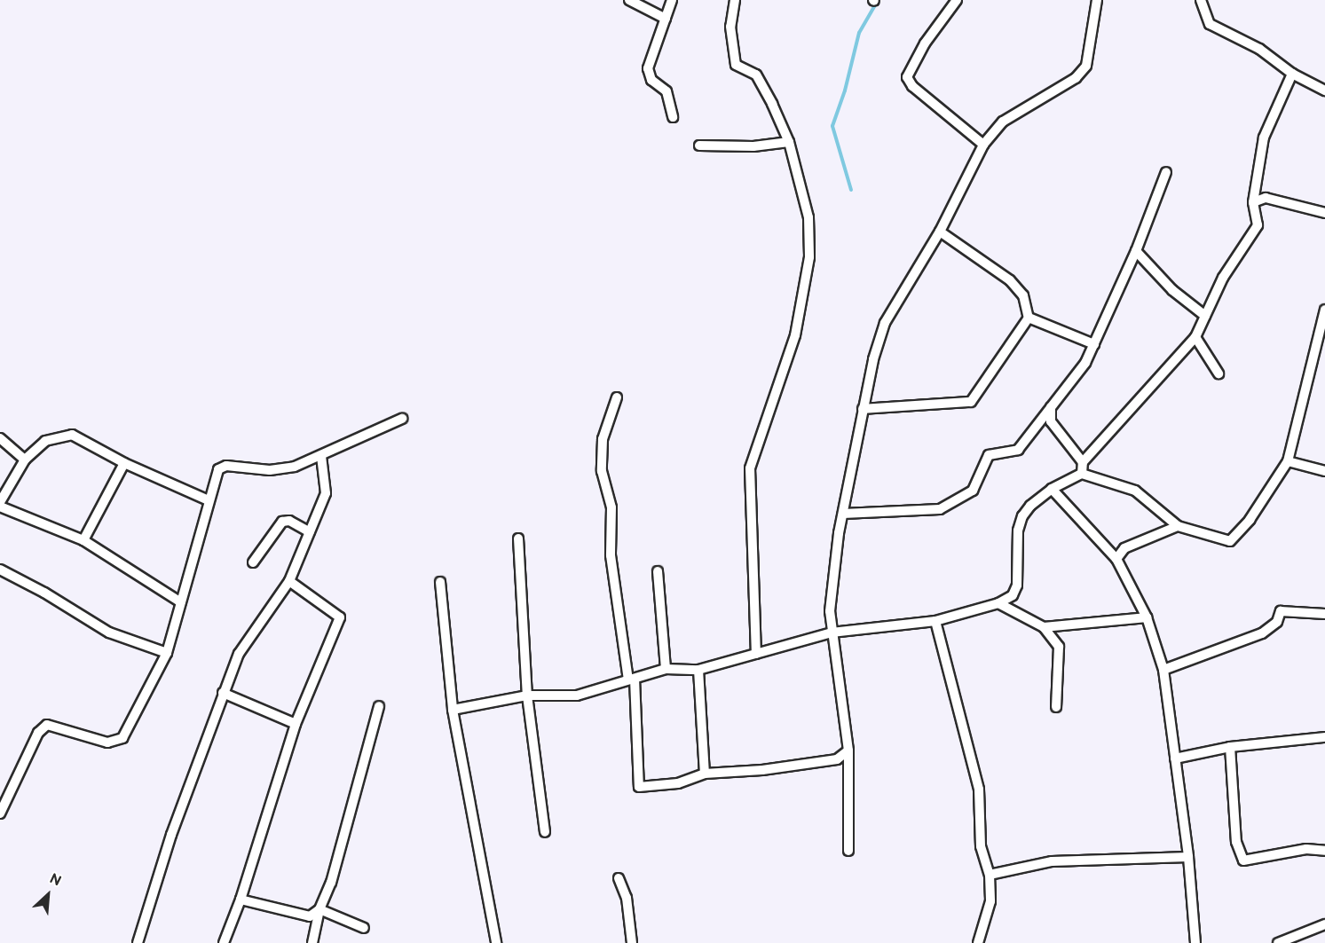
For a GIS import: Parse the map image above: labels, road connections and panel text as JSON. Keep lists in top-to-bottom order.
{
  "north": "top right"
}
